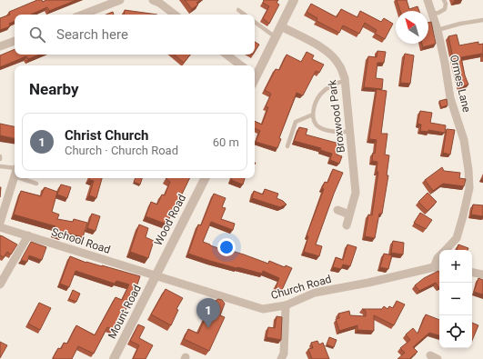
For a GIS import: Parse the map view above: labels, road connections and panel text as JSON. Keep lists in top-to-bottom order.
{
  "streets": {
    "street": [
      "Ormes Lane",
      "Broxwood Park",
      "Wood Road",
      "School Road",
      "Church Road",
      "Mount Road"
    ]
  },
  "crossings": [
    ["Ormes Lane", "Church Road"],
    ["Wood Road", "School Road"],
    ["Wood Road", "Church Road"],
    ["Wood Road", "Mount Road"],
    ["School Road", "Church Road"],
    ["School Road", "Mount Road"],
    ["Church Road", "Mount Road"]
  ],
  "north": "top left",
  "page": {
    "search": "Search here",
    "heading": "Nearby",
    "list": [
      {
        "mark": "1",
        "name": "Christ Church",
        "note": "Church · Church Road",
        "value": "60 m"
      }
    ],
    "map_buttons": ["+", "−"],
    "pins": "1"
  }
}
